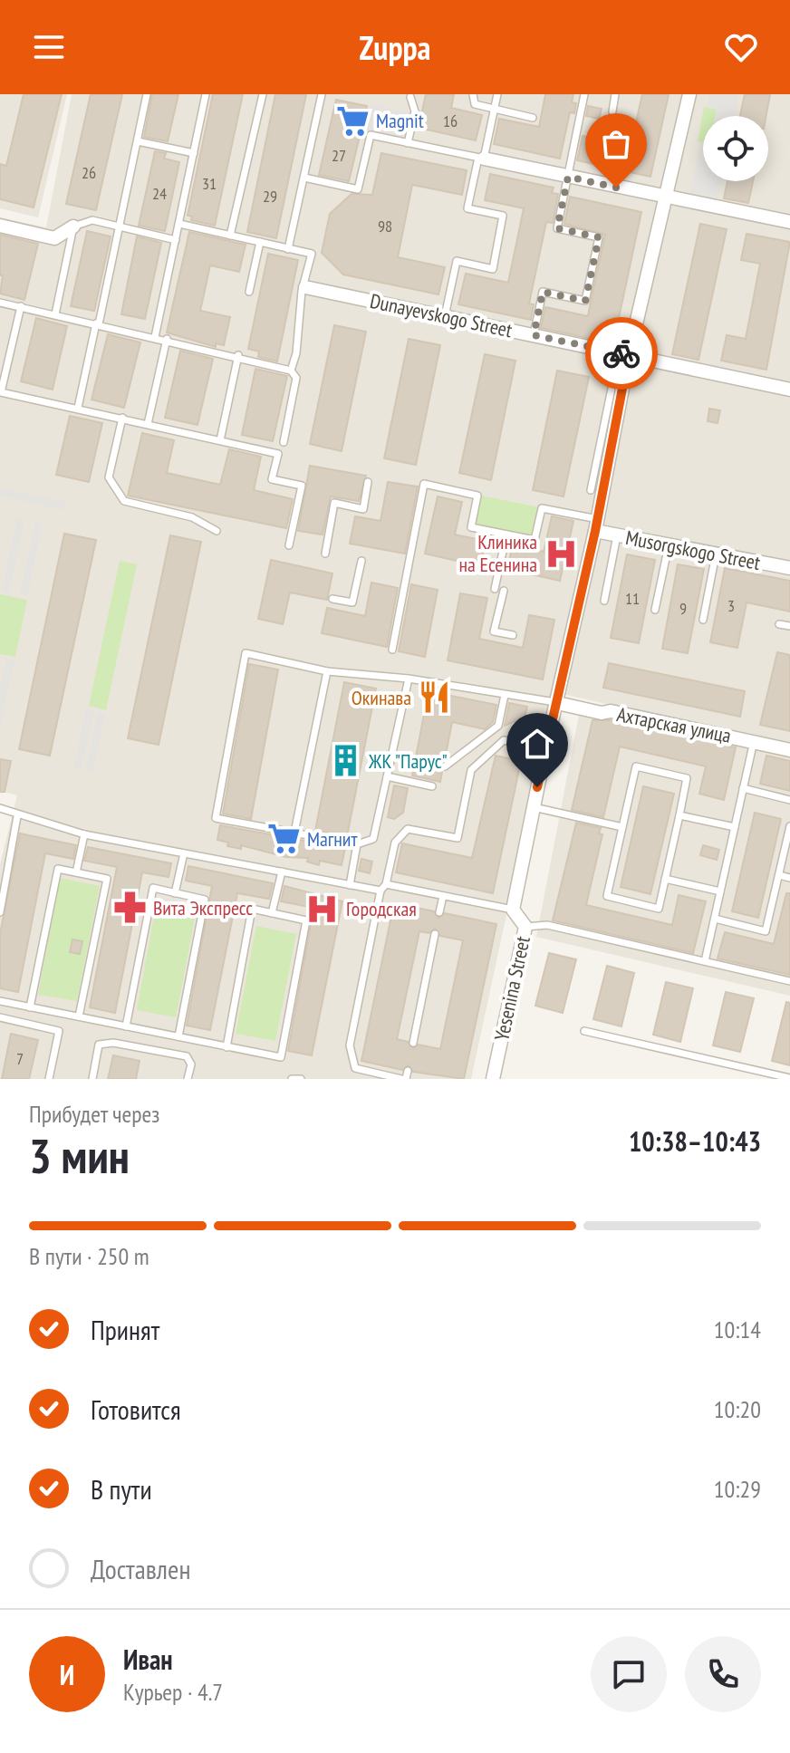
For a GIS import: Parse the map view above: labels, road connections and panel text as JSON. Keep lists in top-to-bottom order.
{
  "streets": {
    "street": [
      "Dunayevskogo Street",
      "Musorgskogo Street",
      "Ахтарская улица",
      "Yesenina Street"
    ]
  },
  "crossings": [
    ["Dunayevskogo Street", "Yesenina Street"],
    ["Musorgskogo Street", "Yesenina Street"],
    ["Ахтарская улица", "Yesenina Street"]
  ],
  "places": {
    "supermarket": ["Magnit", "Магнит"],
    "hospital": ["Клиника на Есенина", "Городская"],
    "restaurant": ["Окинава"],
    "building": ["ЖК \"Парус\""],
    "pharmacy": ["Вита Экспресс"]
  },
  "house_numbers": [
    "16",
    "27",
    "26",
    "31",
    "24",
    "29",
    "98",
    "11",
    "3",
    "9",
    "7"
  ],
  "page": {
    "header": "Zuppa",
    "heading": ["3 мин", "Прибудет через", "10:38–10:43"],
    "panel": ["Иван", "Курьер · 4.7"],
    "bar": "В пути · 250 m",
    "list": [
      ["Принят", "10:14"],
      ["Готовится", "10:20"],
      ["В пути", "10:29"],
      "Доставлен"
    ],
    "round": "И"
  }
}
